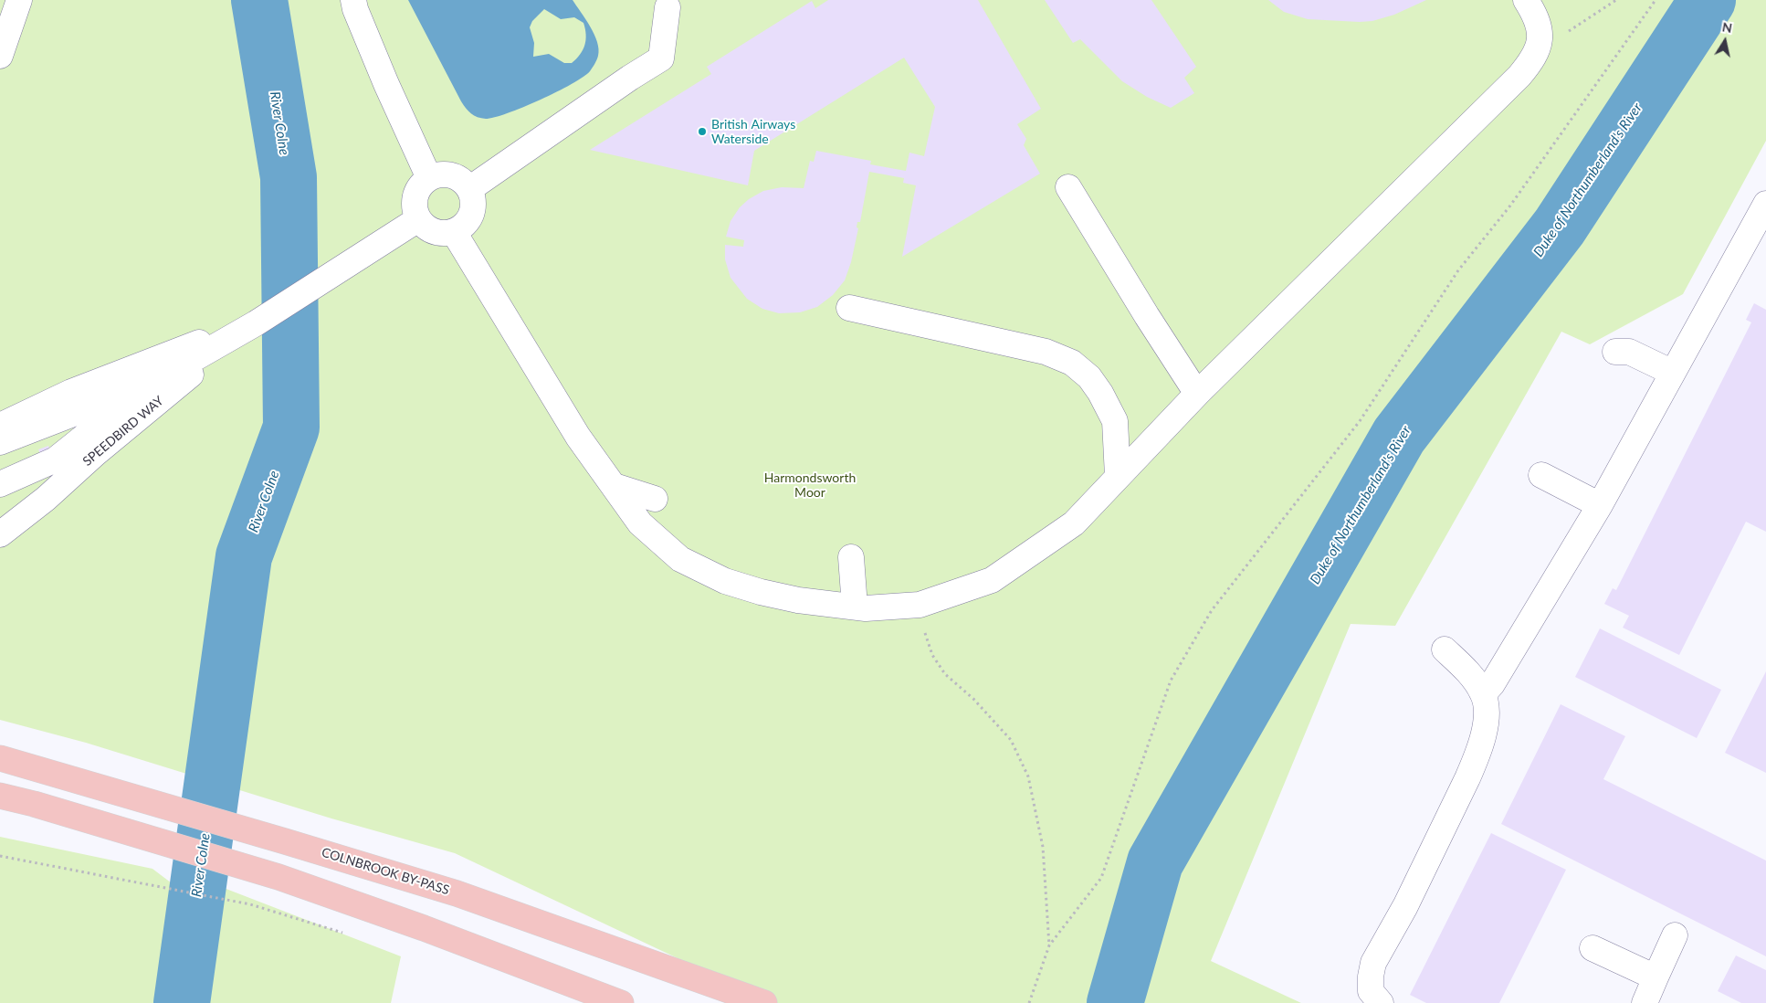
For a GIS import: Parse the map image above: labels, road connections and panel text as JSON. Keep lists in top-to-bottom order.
{
  "streets": {
    "highway": ["COLNBROOK BY-PASS"],
    "street": ["SPEEDBIRD WAY"]
  },
  "water": ["River Colne", "Duke of Northumberland's River"],
  "parks": ["Harmondsworth Moor"],
  "places": ["British Airways Waterside"],
  "north": "top"
}
